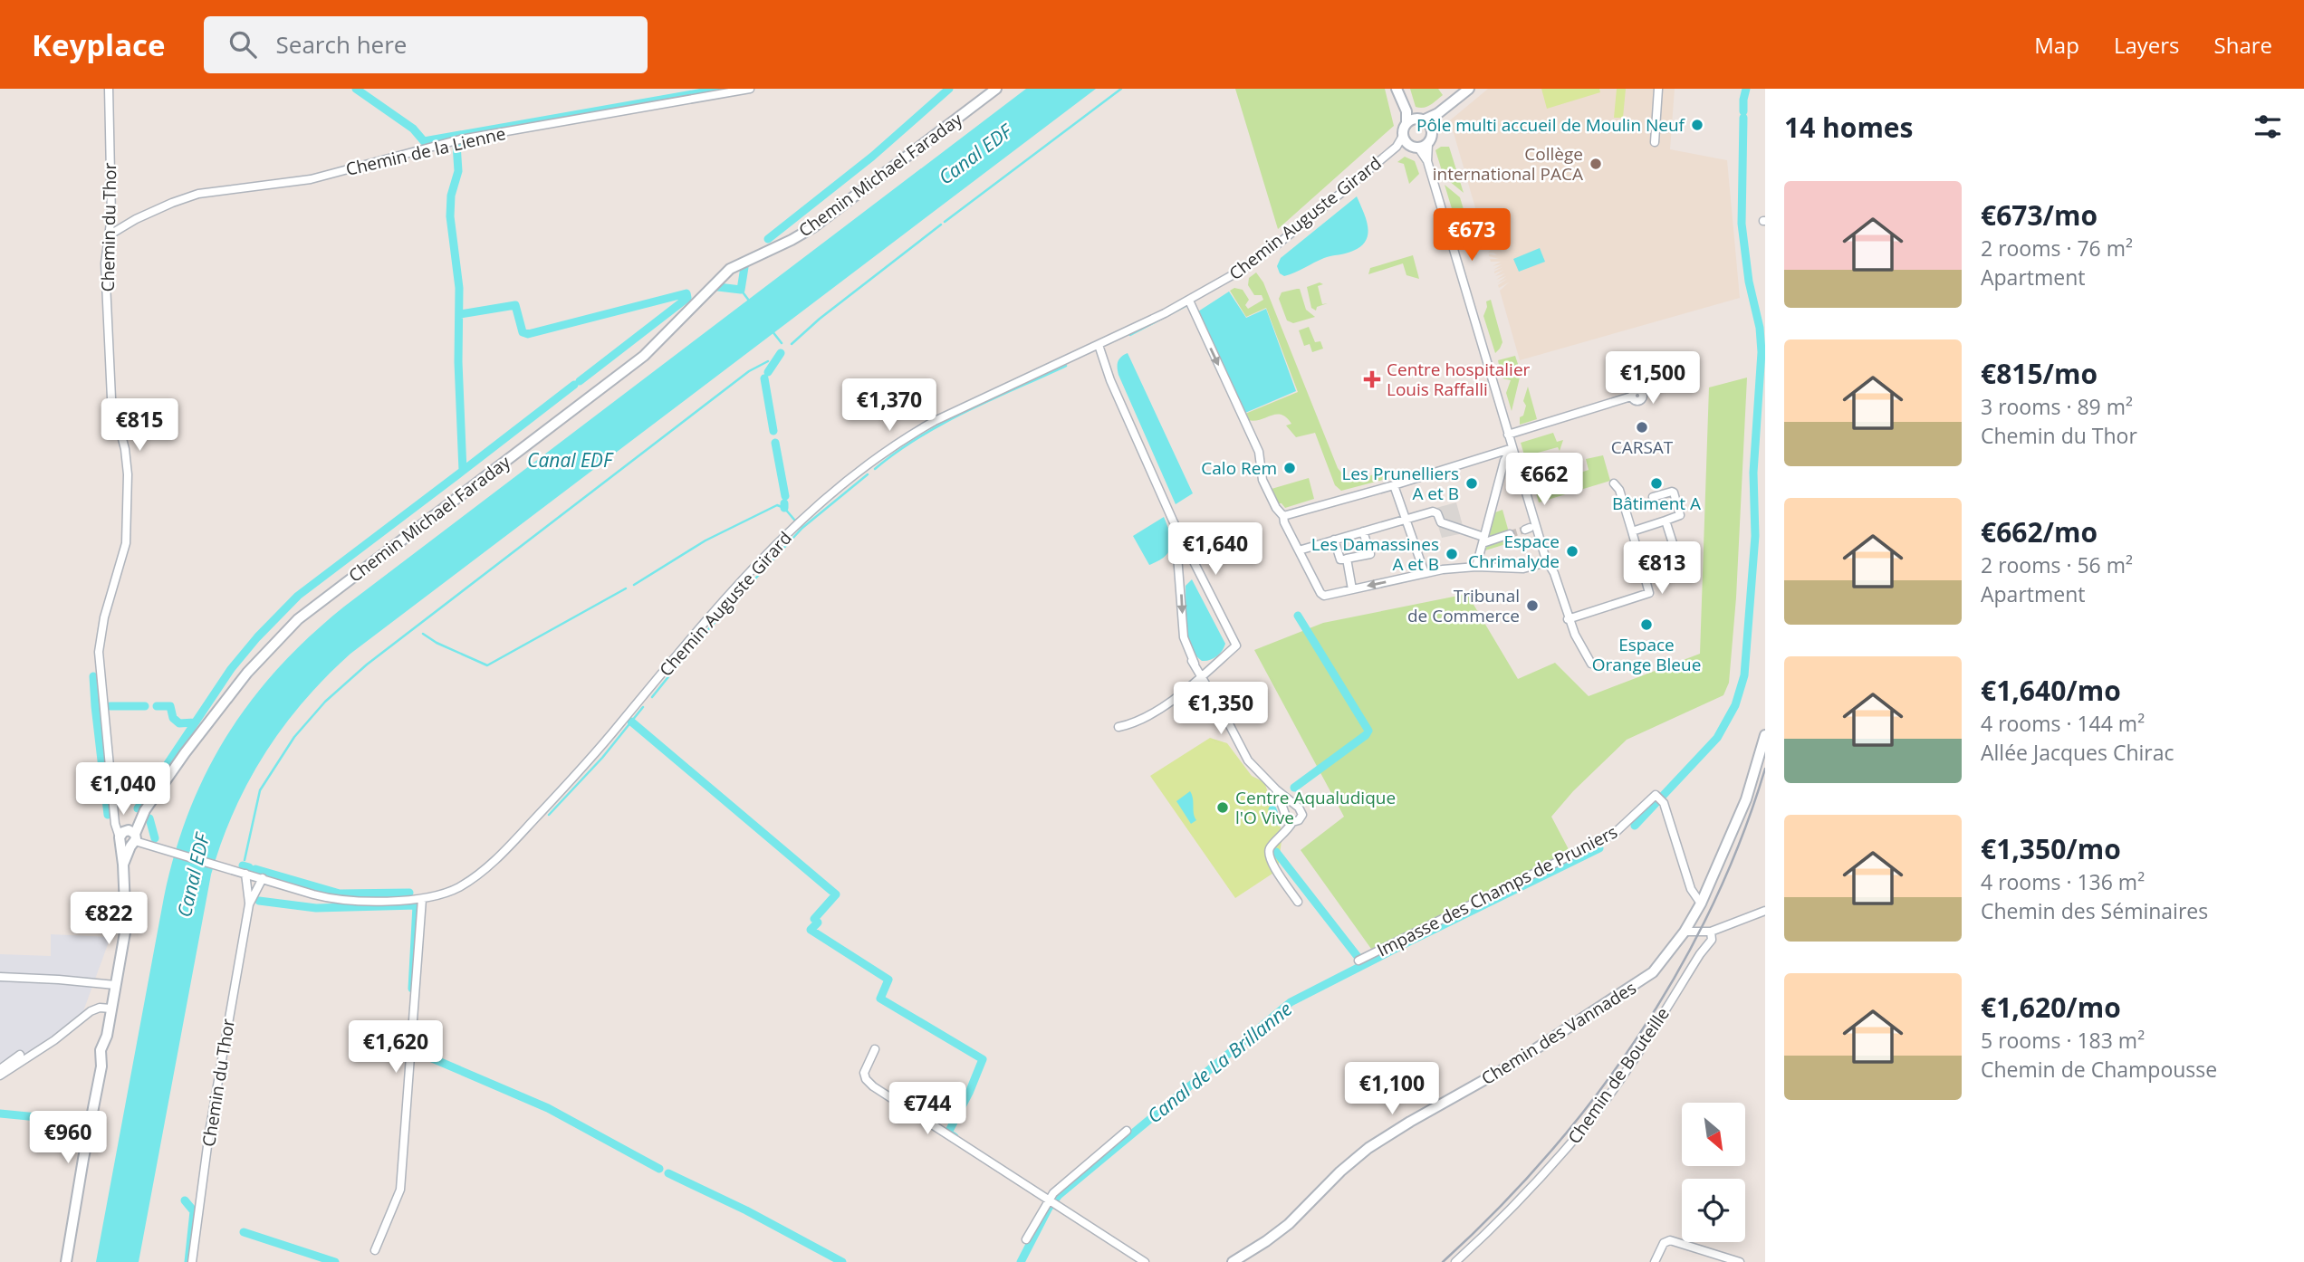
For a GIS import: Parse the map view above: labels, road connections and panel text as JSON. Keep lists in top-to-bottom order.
{
  "streets": {
    "main road": ["Chemin Michael Faraday", "Chemin des Vannades"],
    "street": [
      "Chemin de la Lienne",
      "Chemin Auguste Girard",
      "Chemin du Thor",
      "Impasse des Champs de Pruniers",
      "Chemin de Bouteille"
    ]
  },
  "crossings": [
    ["Chemin de la Lienne", "Chemin du Thor"],
    ["Chemin Michael Faraday", "Chemin du Thor"],
    ["Chemin Auguste Girard", "Chemin du Thor"],
    ["Impasse des Champs de Pruniers", "Chemin des Vannades"]
  ],
  "water": ["Canal EDF", "Canal de La Brillanne"],
  "places": {
    "other": [
      "Pôle multi accueil de Moulin Neuf",
      "Collège international PACA",
      "CARSAT",
      "Calo Rem",
      "Les Prunelliers A et B",
      "Bâtiment A",
      "Espace Chrimalyde",
      "Les Damassines A et B",
      "Tribunal de Commerce",
      "Espace Orange Bleue",
      "Centre Aqualudique l'O Vive"
    ],
    "health": ["Centre hospitalier Louis Raffalli"]
  },
  "north": "bottom right",
  "page": {
    "header": "Keyplace",
    "search": "Search here",
    "nav": ["Map", "Layers", "Share"],
    "heading": "14 homes",
    "list": [
      {
        "name": "€673/mo",
        "note": "2 rooms · 76 m² · Apartment"
      },
      {
        "name": "€815/mo",
        "note": "3 rooms · 89 m² · Chemin du Thor"
      },
      {
        "name": "€662/mo",
        "note": "2 rooms · 56 m² · Apartment"
      },
      {
        "name": "€1,640/mo",
        "note": "4 rooms · 144 m² · Allée Jacques Chirac"
      },
      {
        "name": "€1,350/mo",
        "note": "4 rooms · 136 m² · Chemin des Séminaires"
      },
      {
        "name": "€1,620/mo",
        "note": "5 rooms · 183 m² · Chemin de Champousse"
      }
    ],
    "price": [
      "€673",
      "€1,500",
      "€1,370",
      "€815",
      "€662",
      "€1,640",
      "€813",
      "€1,350",
      "€1,040",
      "€822",
      "€1,620",
      "€1,100",
      "€744",
      "€960"
    ]
  }
}
